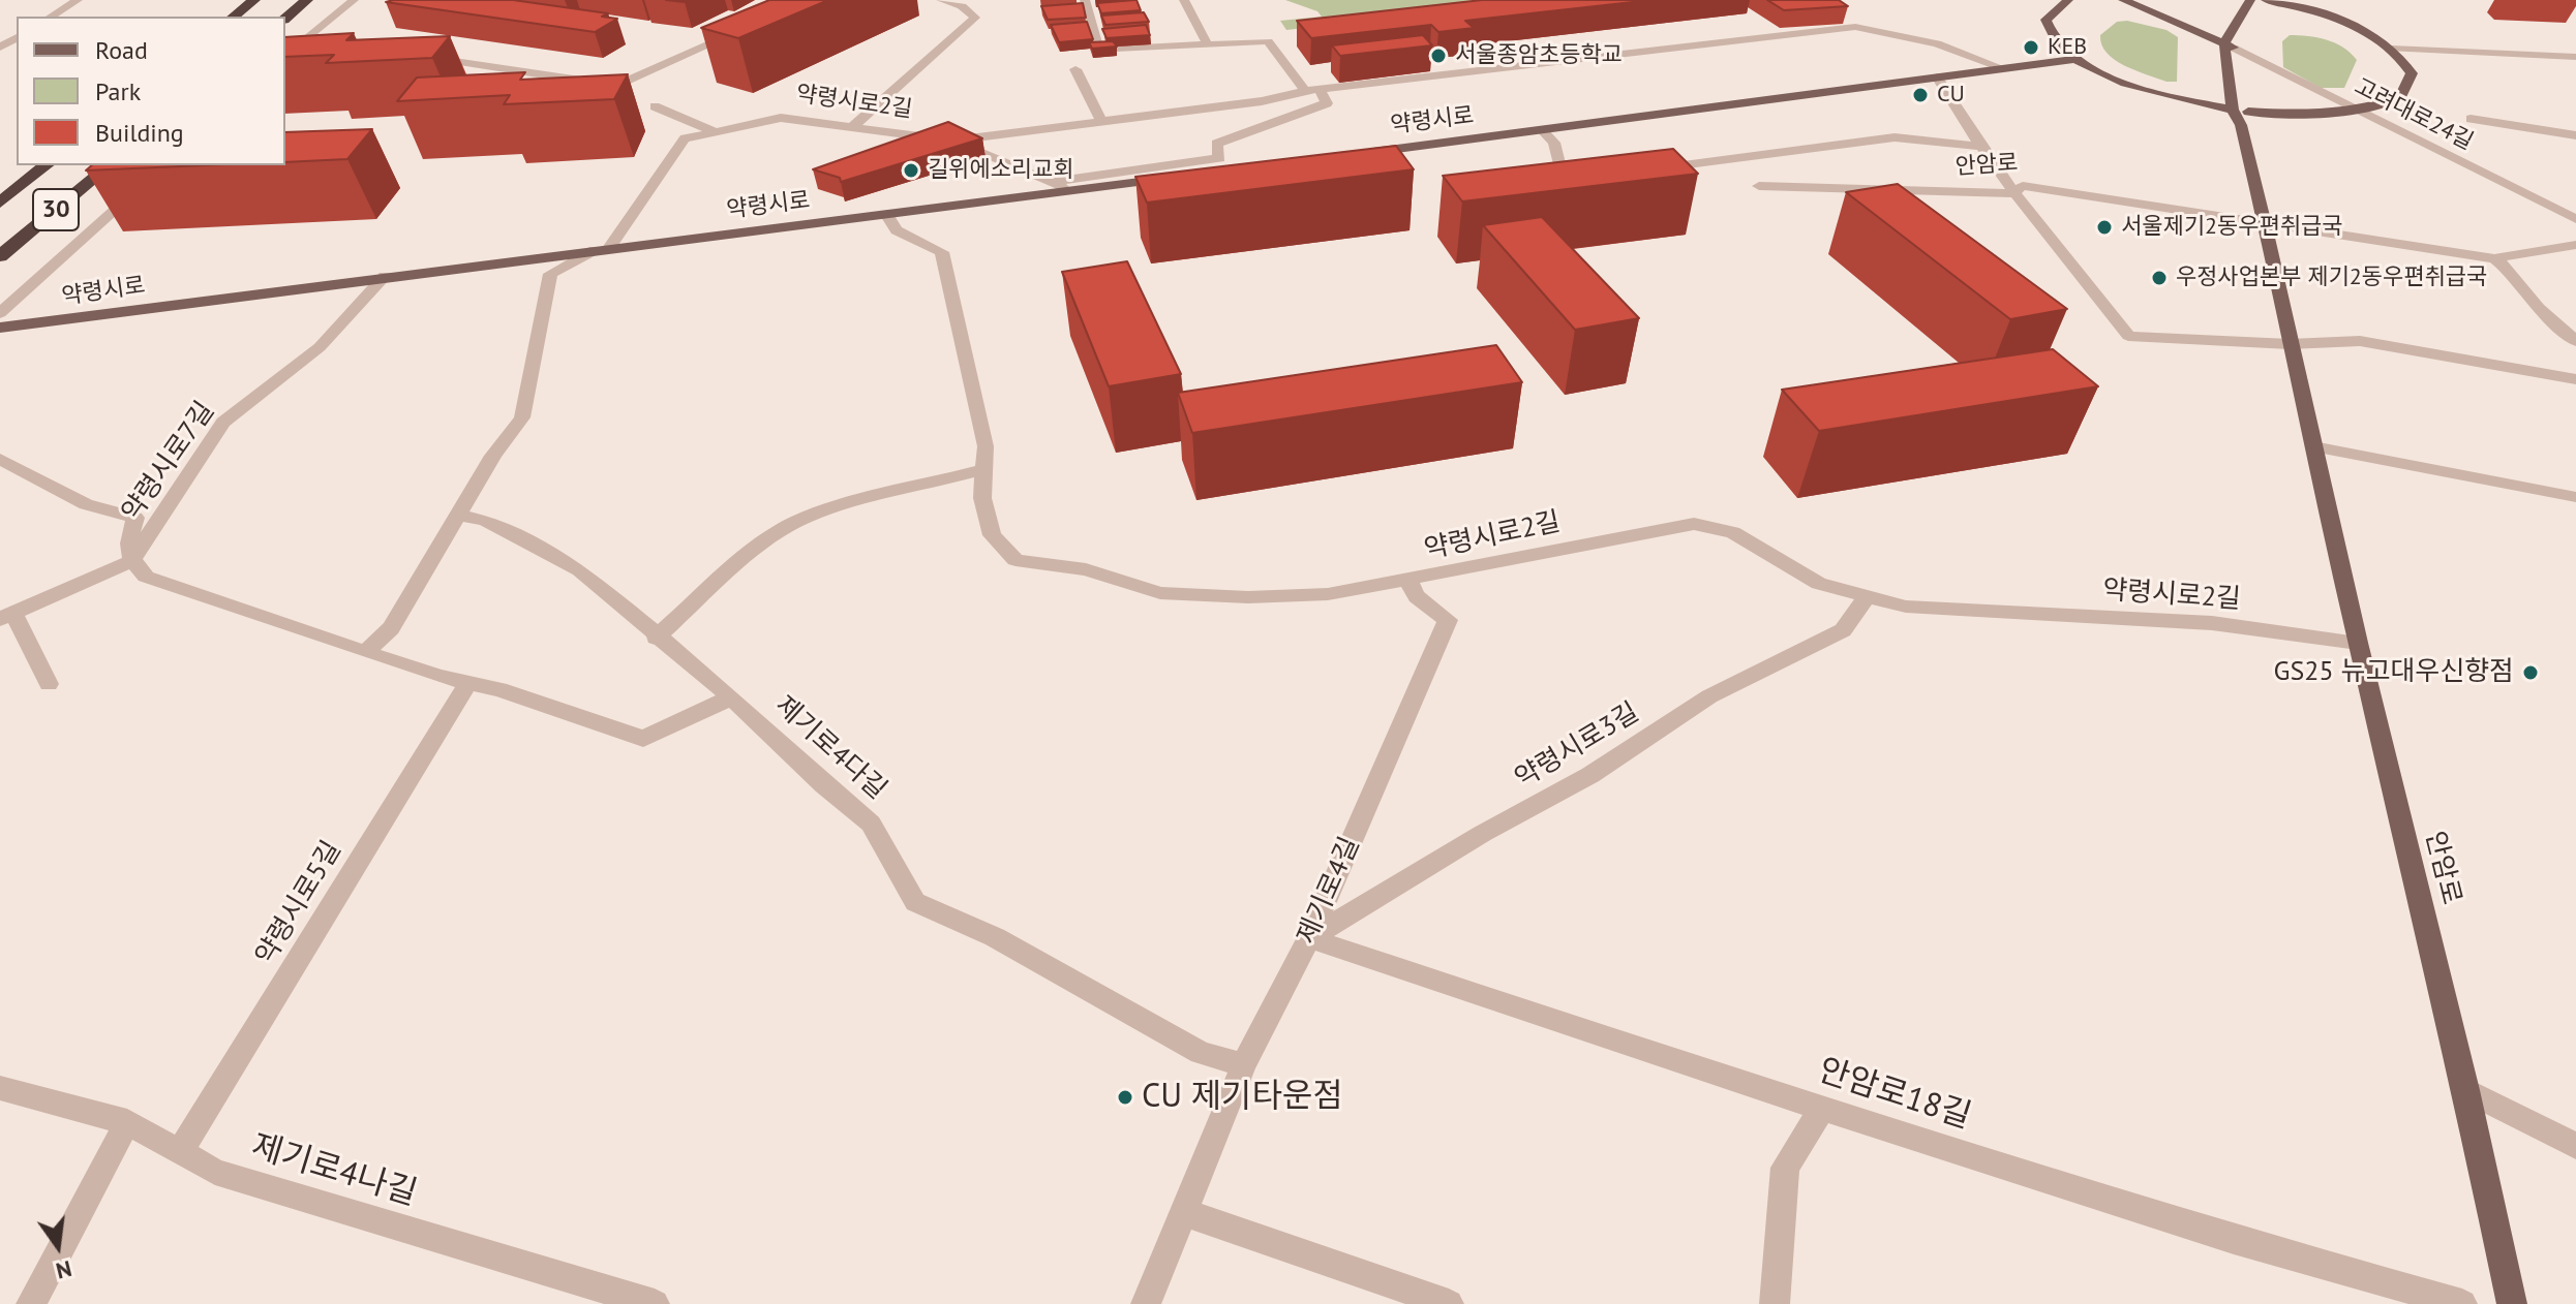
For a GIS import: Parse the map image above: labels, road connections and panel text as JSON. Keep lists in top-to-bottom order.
{
  "streets": {
    "highway": ["30"],
    "main road": ["약령시로", "안암로"],
    "street": [
      "약령시로2길",
      "고려대로24길",
      "약령시로7길",
      "약령시로3길",
      "제기로4다길",
      "제기로4길",
      "약령시로5길",
      "안암로18길",
      "제기로4나길"
    ]
  },
  "crossings": [
    ["약령시로2길", "약령시로"],
    ["약령시로2길", "안암로"],
    ["약령시로2길", "약령시로3길"],
    ["약령시로2길", "제기로4길"],
    ["고려대로24길", "안암로"],
    ["약령시로", "약령시로7길"],
    ["약령시로3길", "제기로4길"],
    ["약령시로3길", "안암로18길"],
    ["제기로4다길", "제기로4길"],
    ["제기로4길", "안암로18길"],
    ["약령시로5길", "제기로4나길"]
  ],
  "places": [
    "KEB",
    "서울종암초등학교",
    "CU",
    "길위에소리교회",
    "서울제기2동우편취급국",
    "우정사업본부 제기2동우편취급국",
    "GS25 뉴고대우신향점",
    "CU 제기타운점"
  ],
  "legend": ["Road", "Park", "Building"],
  "north": "bottom"
}
